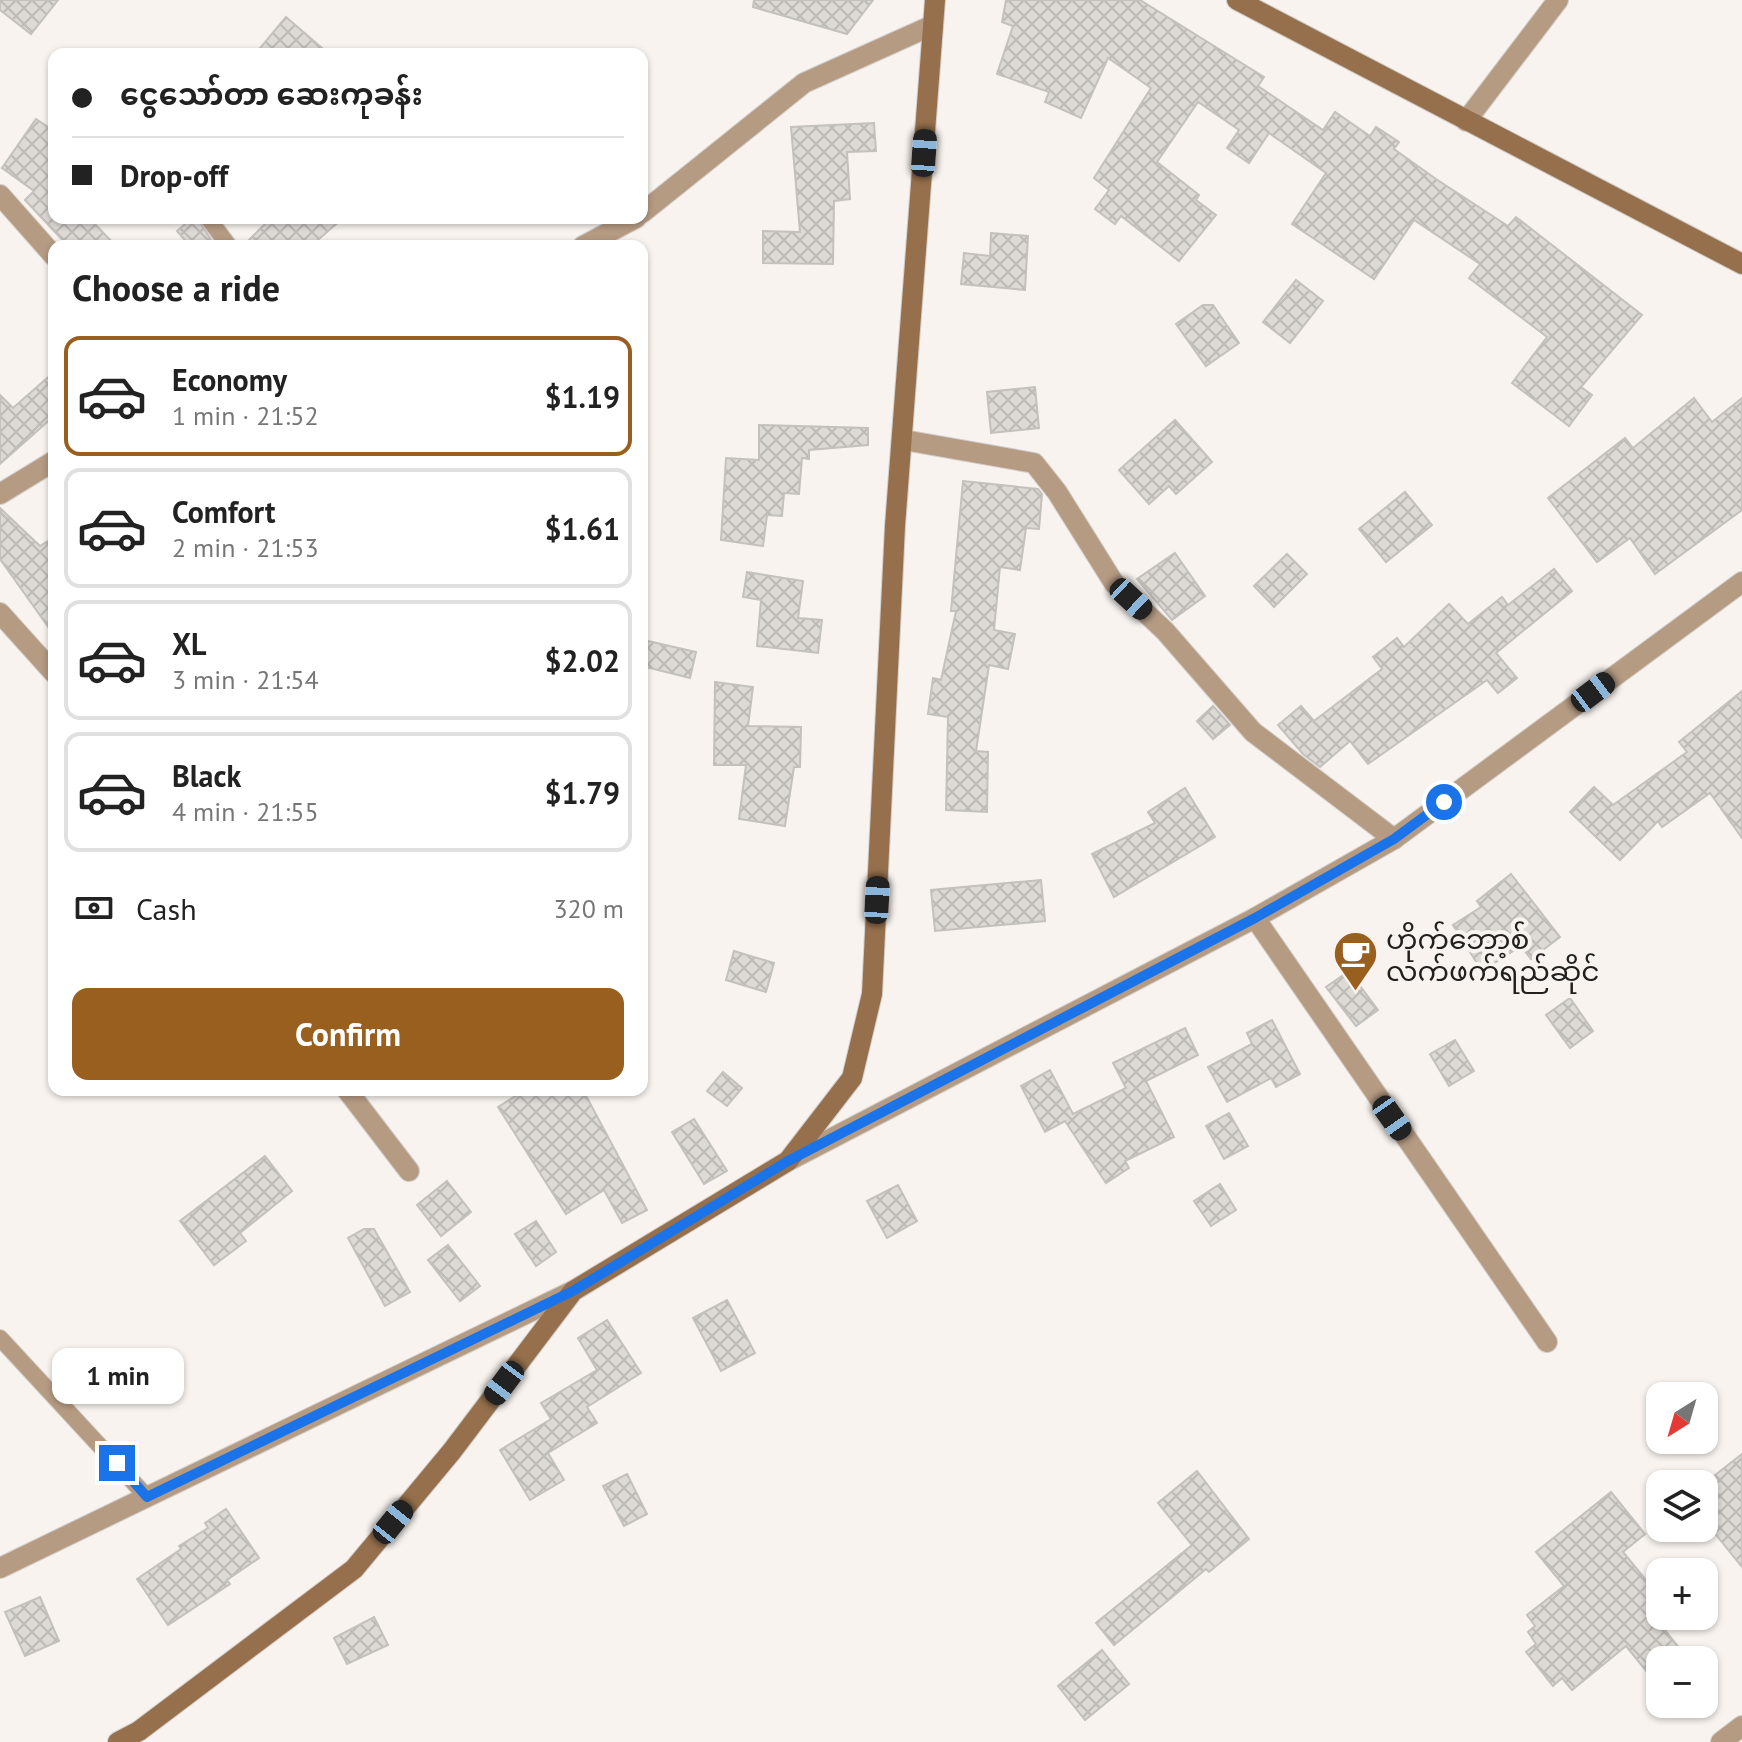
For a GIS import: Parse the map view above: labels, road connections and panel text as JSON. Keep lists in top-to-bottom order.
{
  "places": {
    "cafe": ["ဟိုက်ဘော့စ် လက်ဖက်ရည်ဆိုင်"]
  },
  "north": "bottom left",
  "page": {
    "banner": ["ငွေသော်တာ ဆေးကုခန်း", "Drop-off"],
    "heading": "Choose a ride",
    "list": [
      {
        "name": "Economy",
        "note": "1 min · 21:52",
        "value": "$1.19"
      },
      {
        "name": "Comfort",
        "note": "2 min · 21:53",
        "value": "$1.61"
      },
      {
        "name": "XL",
        "note": "3 min · 21:54",
        "value": "$2.02"
      },
      {
        "name": "Black",
        "note": "4 min · 21:55",
        "value": "$1.79"
      }
    ],
    "pay": ["Cash", "320 m"],
    "buttons": "Confirm",
    "bubble": "1 min",
    "map_buttons": ["+", "−"]
  }
}
